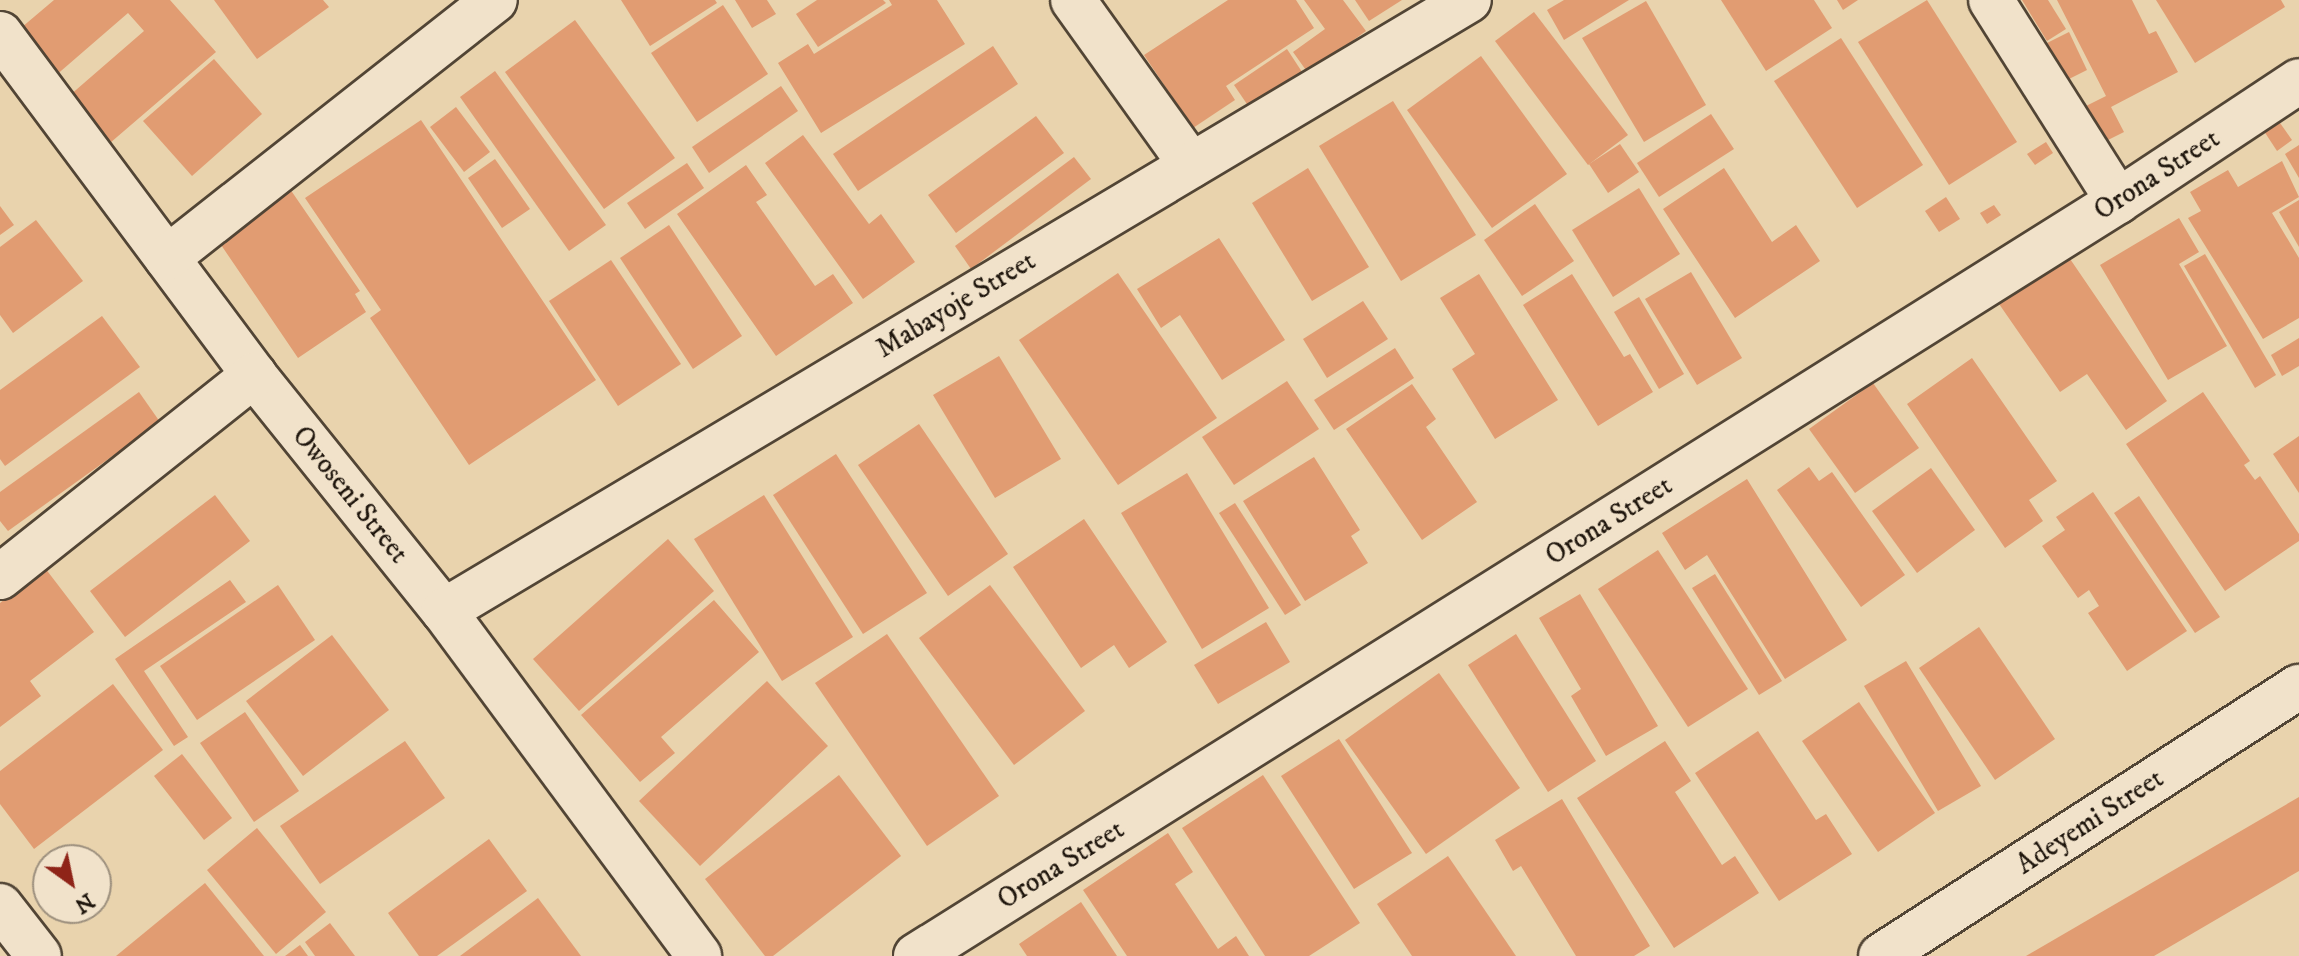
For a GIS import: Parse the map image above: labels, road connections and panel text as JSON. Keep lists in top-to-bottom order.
{
  "streets": {
    "street": [
      "Orona Street",
      "Mabayoje Street",
      "Owoseni Street",
      "Adeyemi Street"
    ]
  },
  "crossings": [
    ["Mabayoje Street", "Owoseni Street"]
  ],
  "north": "bottom right"
}
